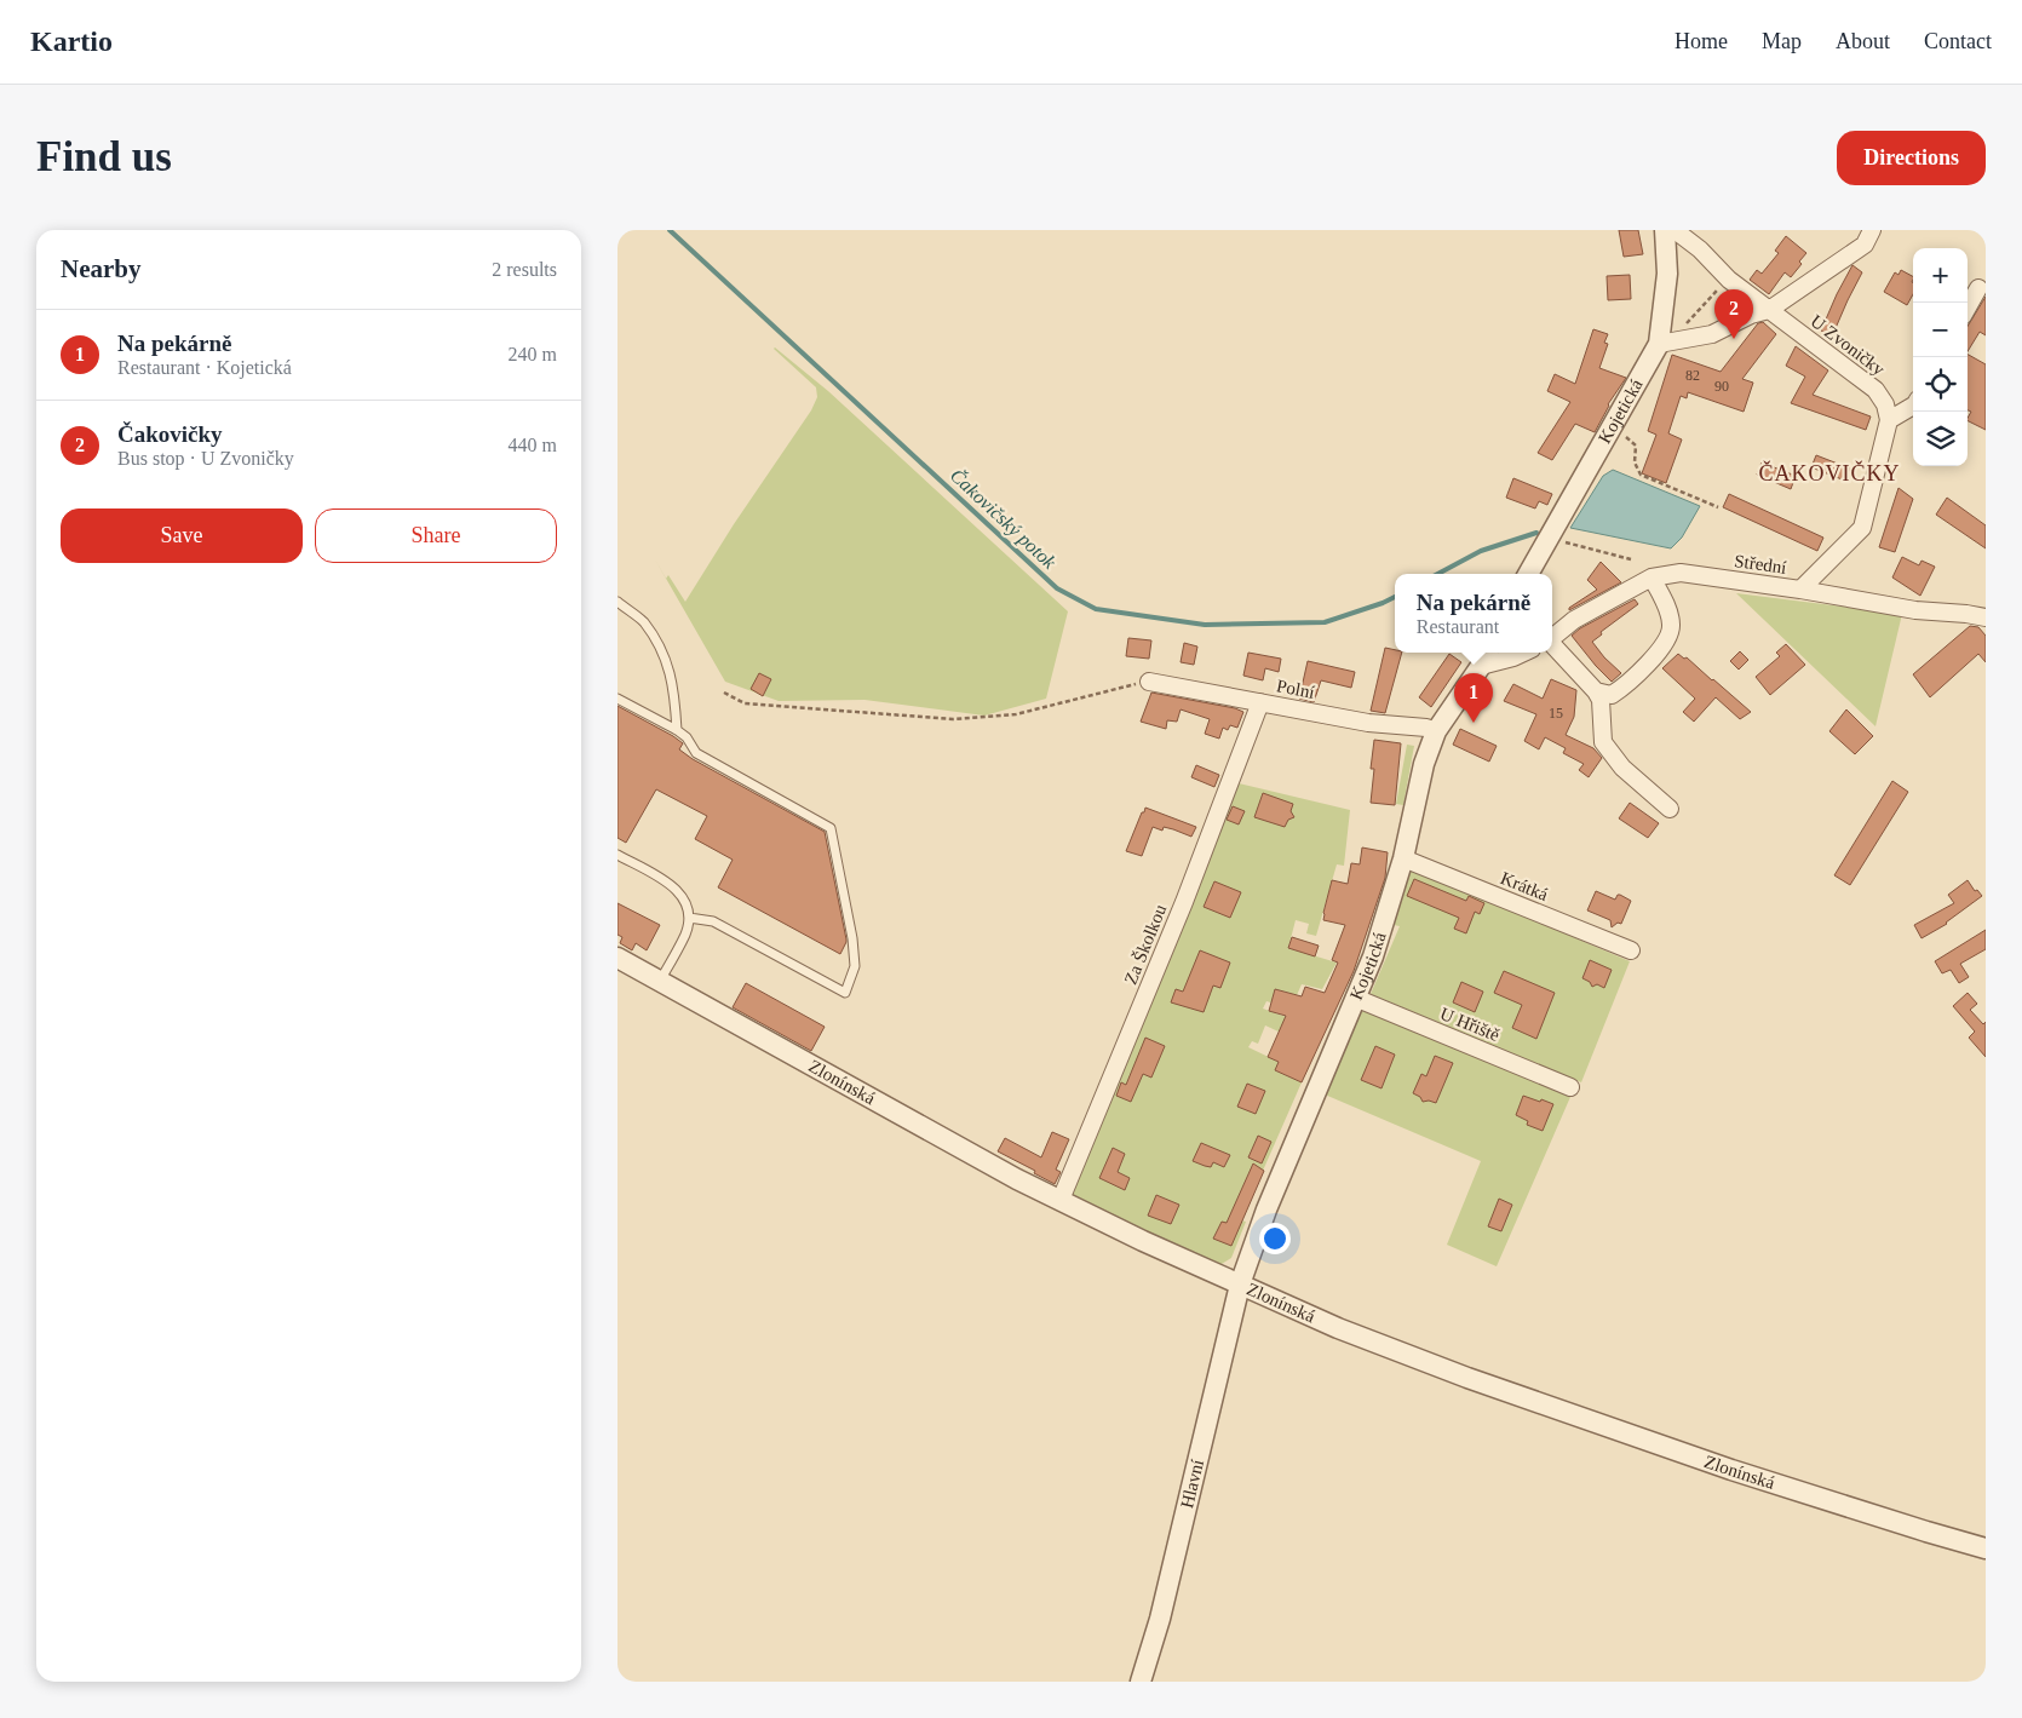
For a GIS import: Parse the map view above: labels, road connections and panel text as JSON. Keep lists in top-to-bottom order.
{
  "streets": {
    "street": [
      "U Zvoničky",
      "Kojetická",
      "Střední",
      "Polní",
      "Krátká",
      "Za Školkou",
      "U Hřiště",
      "Zlonínská",
      "Hlavní"
    ]
  },
  "crossings": [
    ["Kojetická", "Polní"],
    ["Kojetická", "Krátká"],
    ["Kojetická", "U Hřiště"],
    ["Kojetická", "Zlonínská"],
    ["Kojetická", "Hlavní"],
    ["Polní", "Za Školkou"],
    ["Za Školkou", "Zlonínská"],
    ["Zlonínská", "Hlavní"]
  ],
  "districts": ["ČAKOVIČKY"],
  "water": ["Čakovičský potok"],
  "house_numbers": ["82", "90", "15"],
  "page": {
    "header": "Kartio",
    "nav": [
      "Home",
      "Map",
      "About",
      "Contact"
    ],
    "buttons": [
      "Directions",
      ["Save", "Share"]
    ],
    "title": "Find us",
    "heading": ["Nearby", "2 results"],
    "map_buttons": ["+", "−"],
    "pins": ["2", "1"],
    "list": [
      {
        "mark": "1",
        "name": "Na pekárně",
        "note": "Restaurant · Kojetická",
        "value": "240 m"
      },
      {
        "mark": "2",
        "name": "Čakovičky",
        "note": "Bus stop · U Zvoničky",
        "value": "440 m"
      }
    ],
    "popup": ["Na pekárně", "Restaurant"]
  }
}
